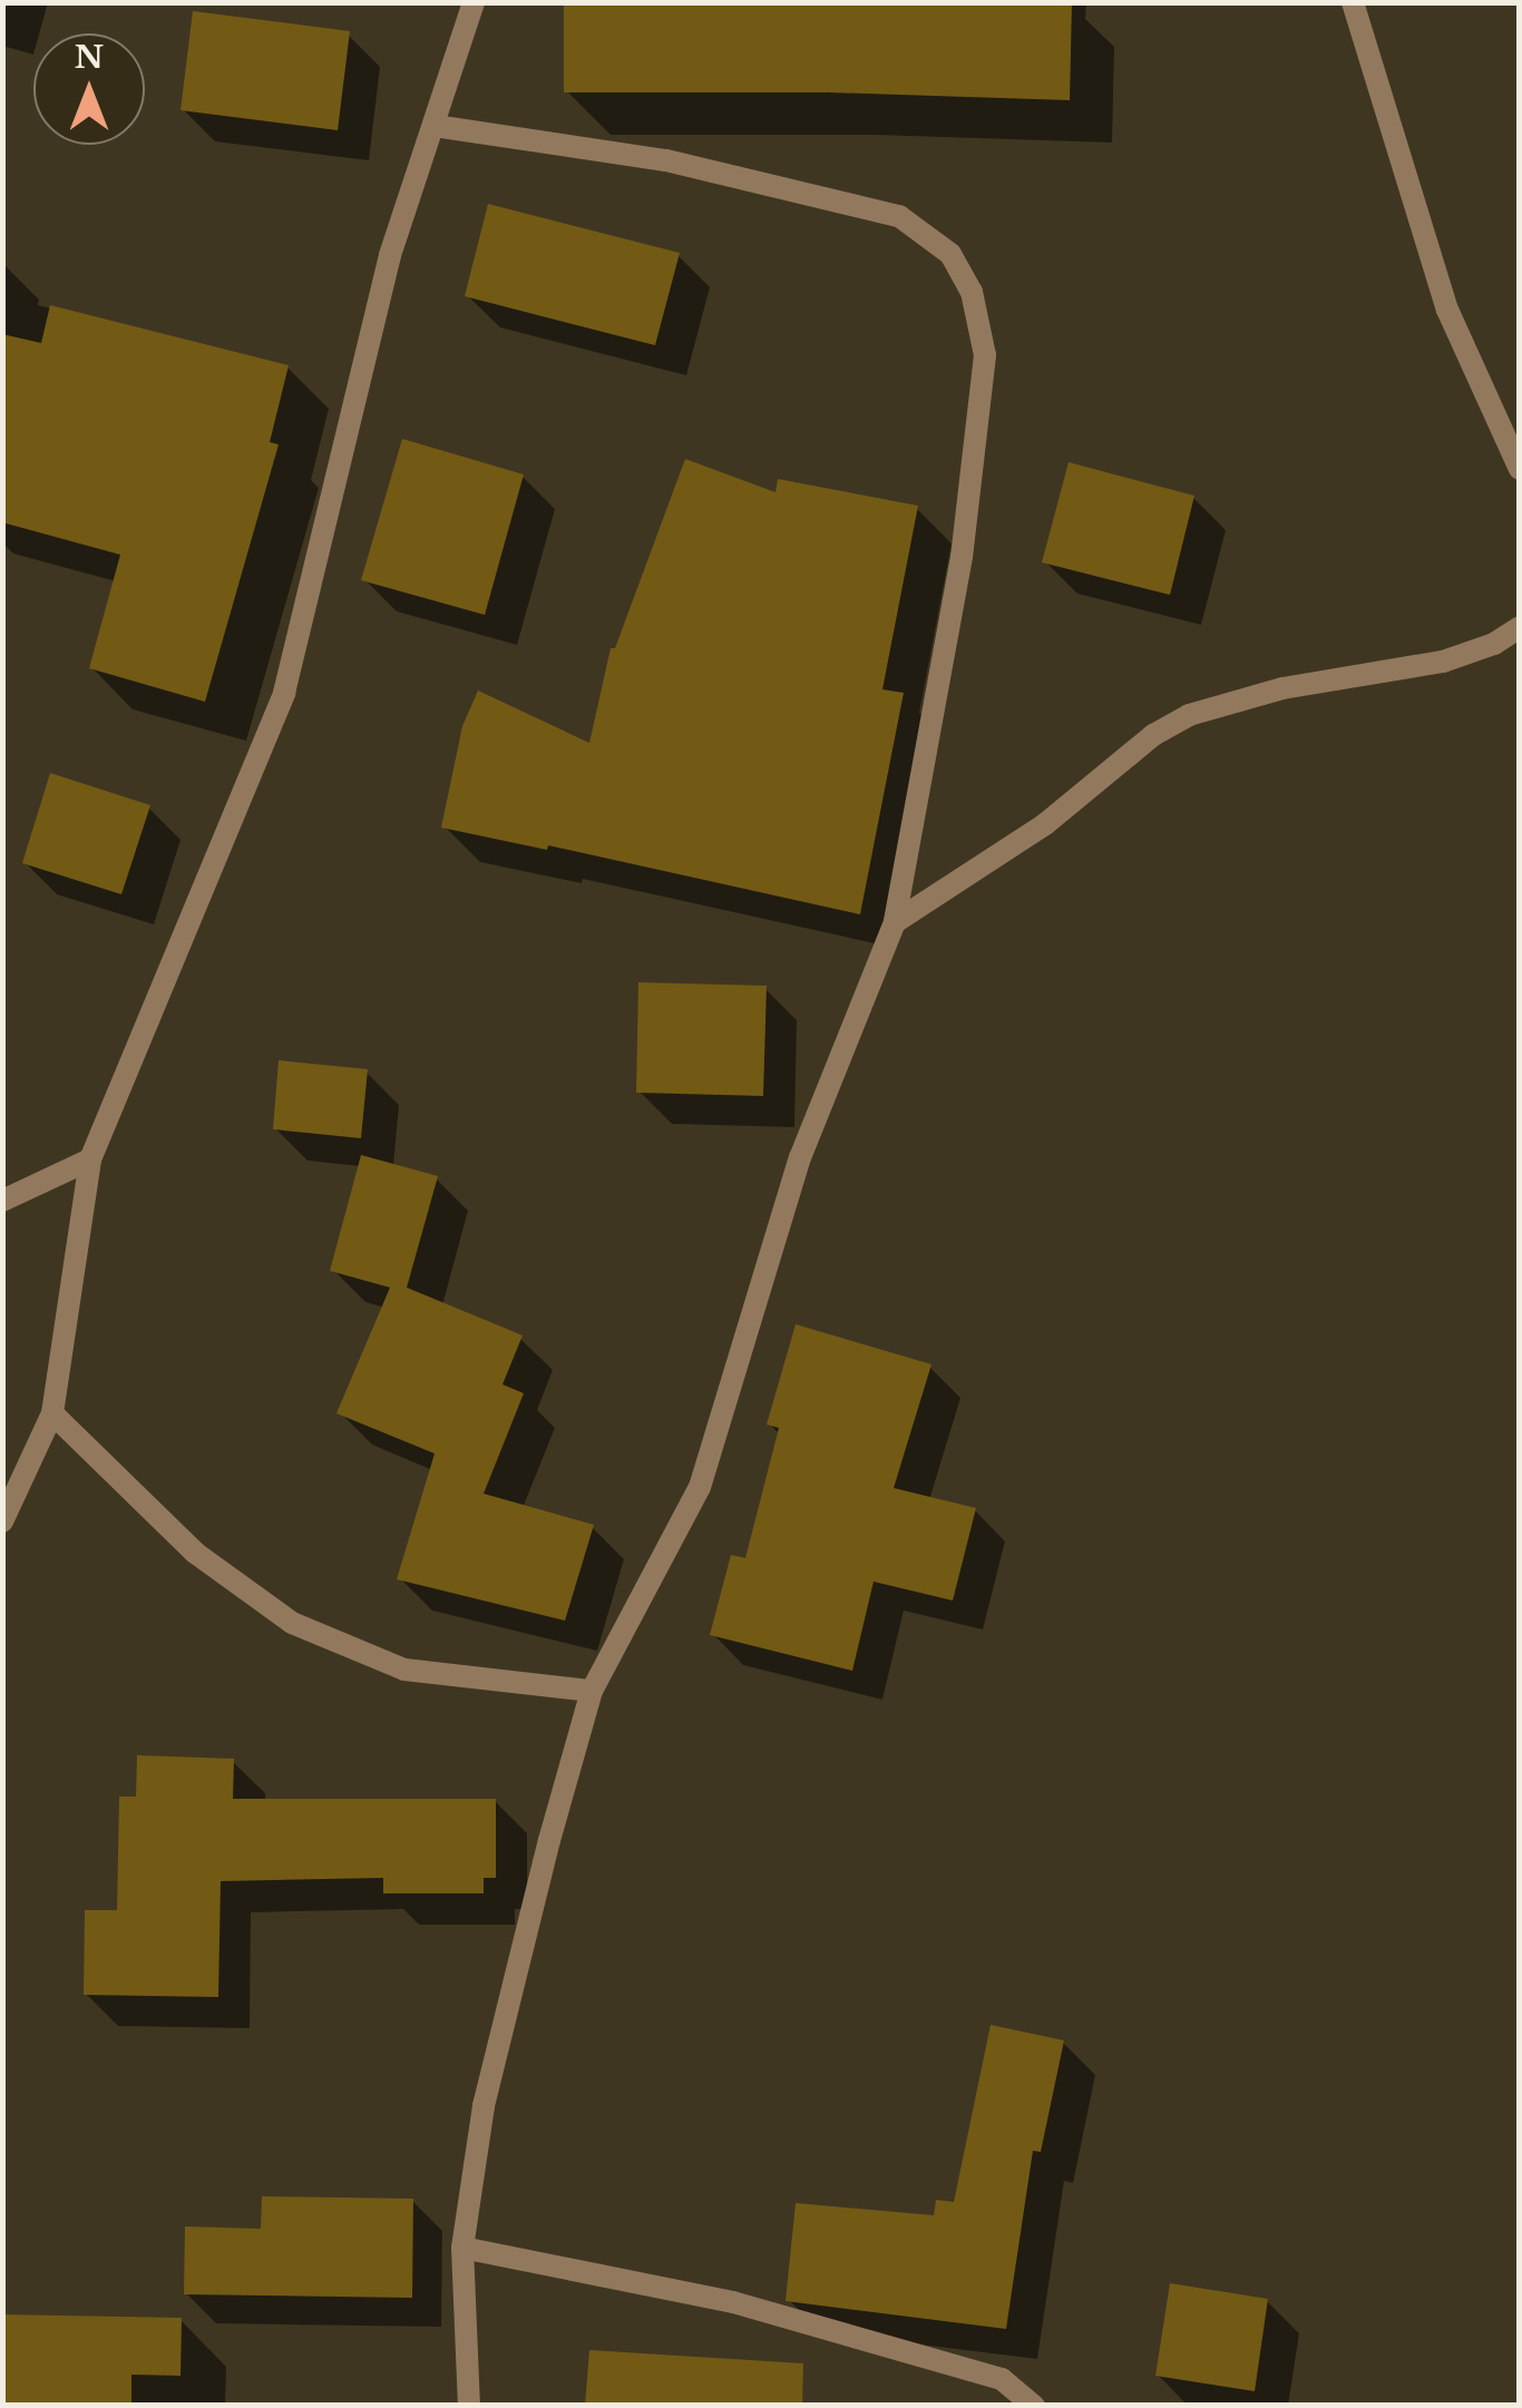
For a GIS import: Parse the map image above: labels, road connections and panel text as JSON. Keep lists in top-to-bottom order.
{
  "north": "top"
}
